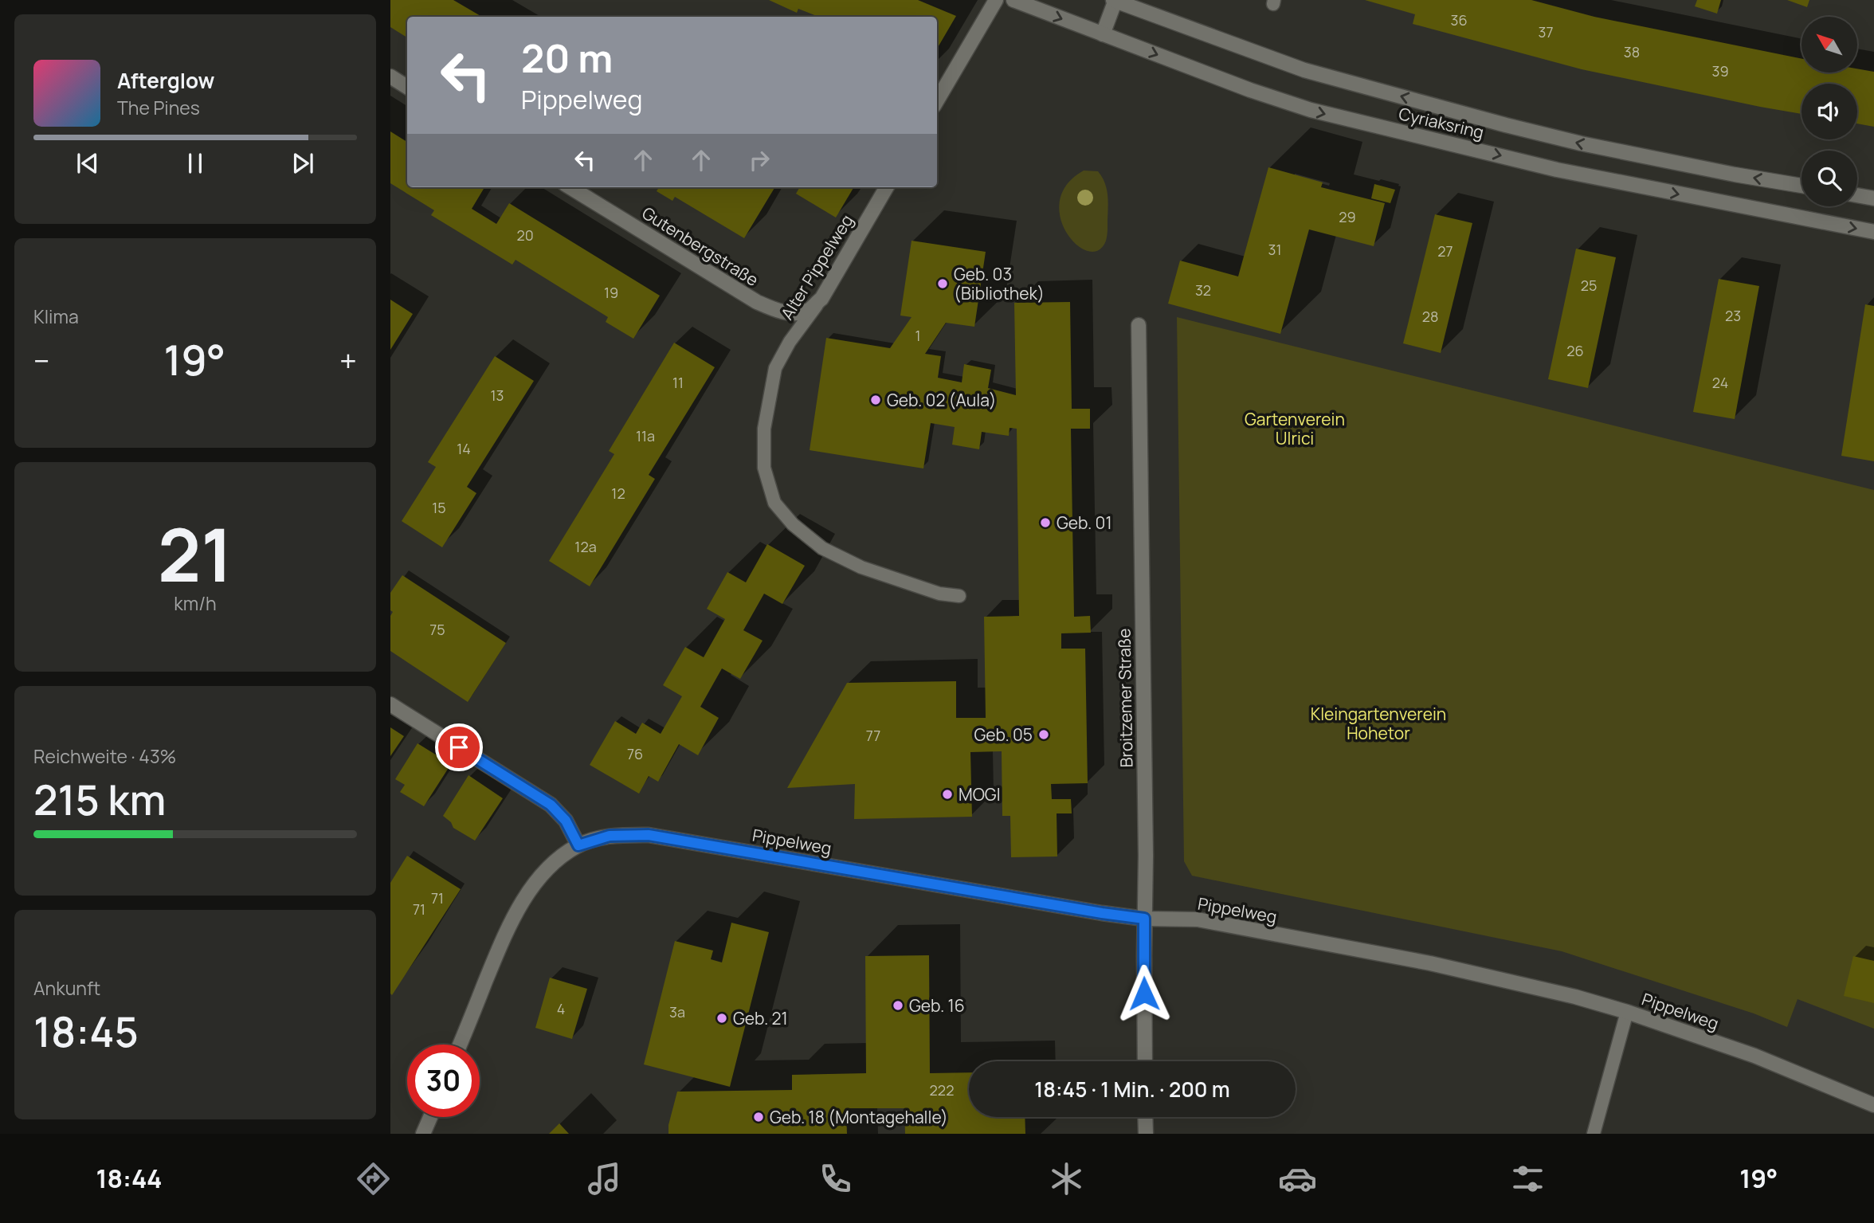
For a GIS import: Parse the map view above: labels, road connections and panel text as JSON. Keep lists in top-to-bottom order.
{
  "streets": {
    "street": [
      "Cyriaksring",
      "Gutenbergstraße",
      "Alter Pippelweg",
      "Broitzemer Straße",
      "Pippelweg"
    ]
  },
  "crossings": [
    ["Gutenbergstraße", "Alter Pippelweg"],
    ["Broitzemer Straße", "Pippelweg"]
  ],
  "parks": ["Gartenverein Ulrici", "Kleingartenverein Hohetor"],
  "places": [
    "Geb. 03 (Bibliothek)",
    "Geb. 02 (Aula)",
    "Geb. 01",
    "Geb. 05",
    "MOGI",
    "Geb. 16",
    "Geb. 21",
    "Geb. 18 (Montagehalle)"
  ],
  "house_numbers": [
    "36",
    "37",
    "38",
    "39",
    "29",
    "20",
    "31",
    "27",
    "25",
    "32",
    "19",
    "23",
    "28",
    "1",
    "26",
    "11",
    "24",
    "13",
    "11a",
    "14",
    "12",
    "15",
    "12a",
    "75",
    "77",
    "76",
    "71",
    "71",
    "4",
    "3a",
    "222"
  ],
  "north": "top left",
  "page": {
    "turn": ["20 m", "Pippelweg"],
    "song": ["Afterglow", "The Pines"],
    "tile": [
      "Klima",
      ["21", "km/h"],
      ["Reichweite · 43%", "215 km"],
      ["Ankunft", "18:45"]
    ],
    "heat": ["−", "19°", "+"],
    "limit": "30",
    "trip": "18:45 · 1 Min. · 200 m",
    "tabs": ["18:44", "19°"]
  }
}
